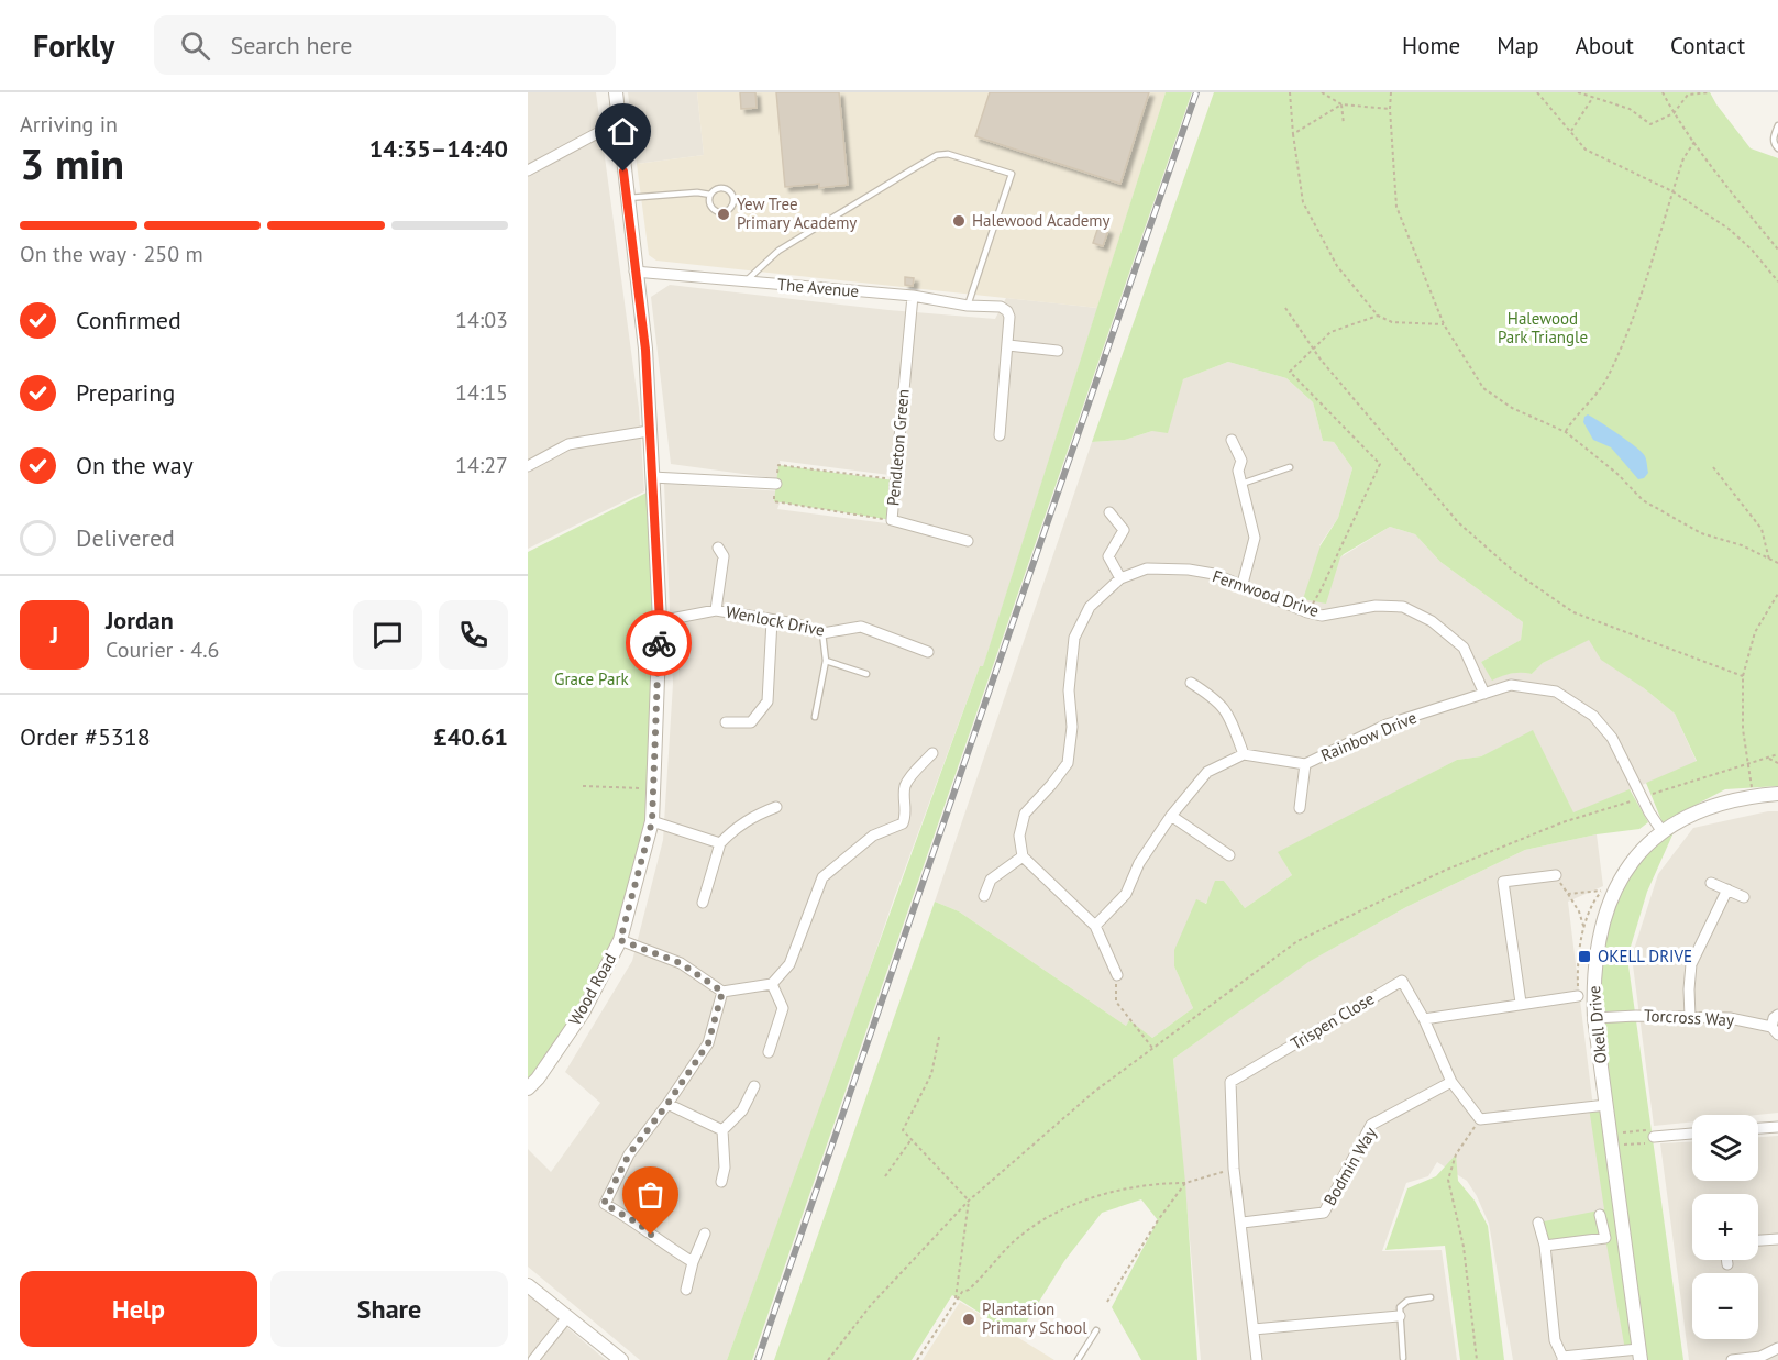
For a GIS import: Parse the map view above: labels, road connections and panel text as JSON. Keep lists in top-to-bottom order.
{
  "streets": {
    "street": [
      "The Avenue",
      "Pendleton Green",
      "Fernwood Drive",
      "Wenlock Drive",
      "Rainbow Drive",
      "Wood Road",
      "Torcross Way",
      "Trispen Close",
      "Okell Drive",
      "Bodmin Way"
    ]
  },
  "crossings": [
    ["The Avenue", "Pendleton Green"],
    ["The Avenue", "Wood Road"],
    ["Fernwood Drive", "Rainbow Drive"],
    ["Wenlock Drive", "Wood Road"],
    ["Rainbow Drive", "Okell Drive"],
    ["Torcross Way", "Okell Drive"],
    ["Trispen Close", "Bodmin Way"]
  ],
  "parks": ["Halewood Park Triangle", "Grace Park"],
  "places": {
    "other": ["Yew Tree Primary Academy", "Halewood Academy", "Plantation Primary School"],
    "transit": ["OKELL DRIVE"]
  },
  "page": {
    "header": "Forkly",
    "search": "Search here",
    "nav": [
      "Home",
      "Map",
      "About",
      "Contact"
    ],
    "heading": ["3 min", "Arriving in", "14:35–14:40"],
    "panel": [
      "Jordan",
      "Courier · 4.6",
      "Order #5318",
      "£40.61"
    ],
    "bar": "On the way · 250 m",
    "list": [
      ["Confirmed", "14:03"],
      ["Preparing", "14:15"],
      ["On the way", "14:27"],
      "Delivered"
    ],
    "round": "J",
    "map_buttons": ["+", "−"],
    "buttons": ["Help", "Share"]
  }
}
